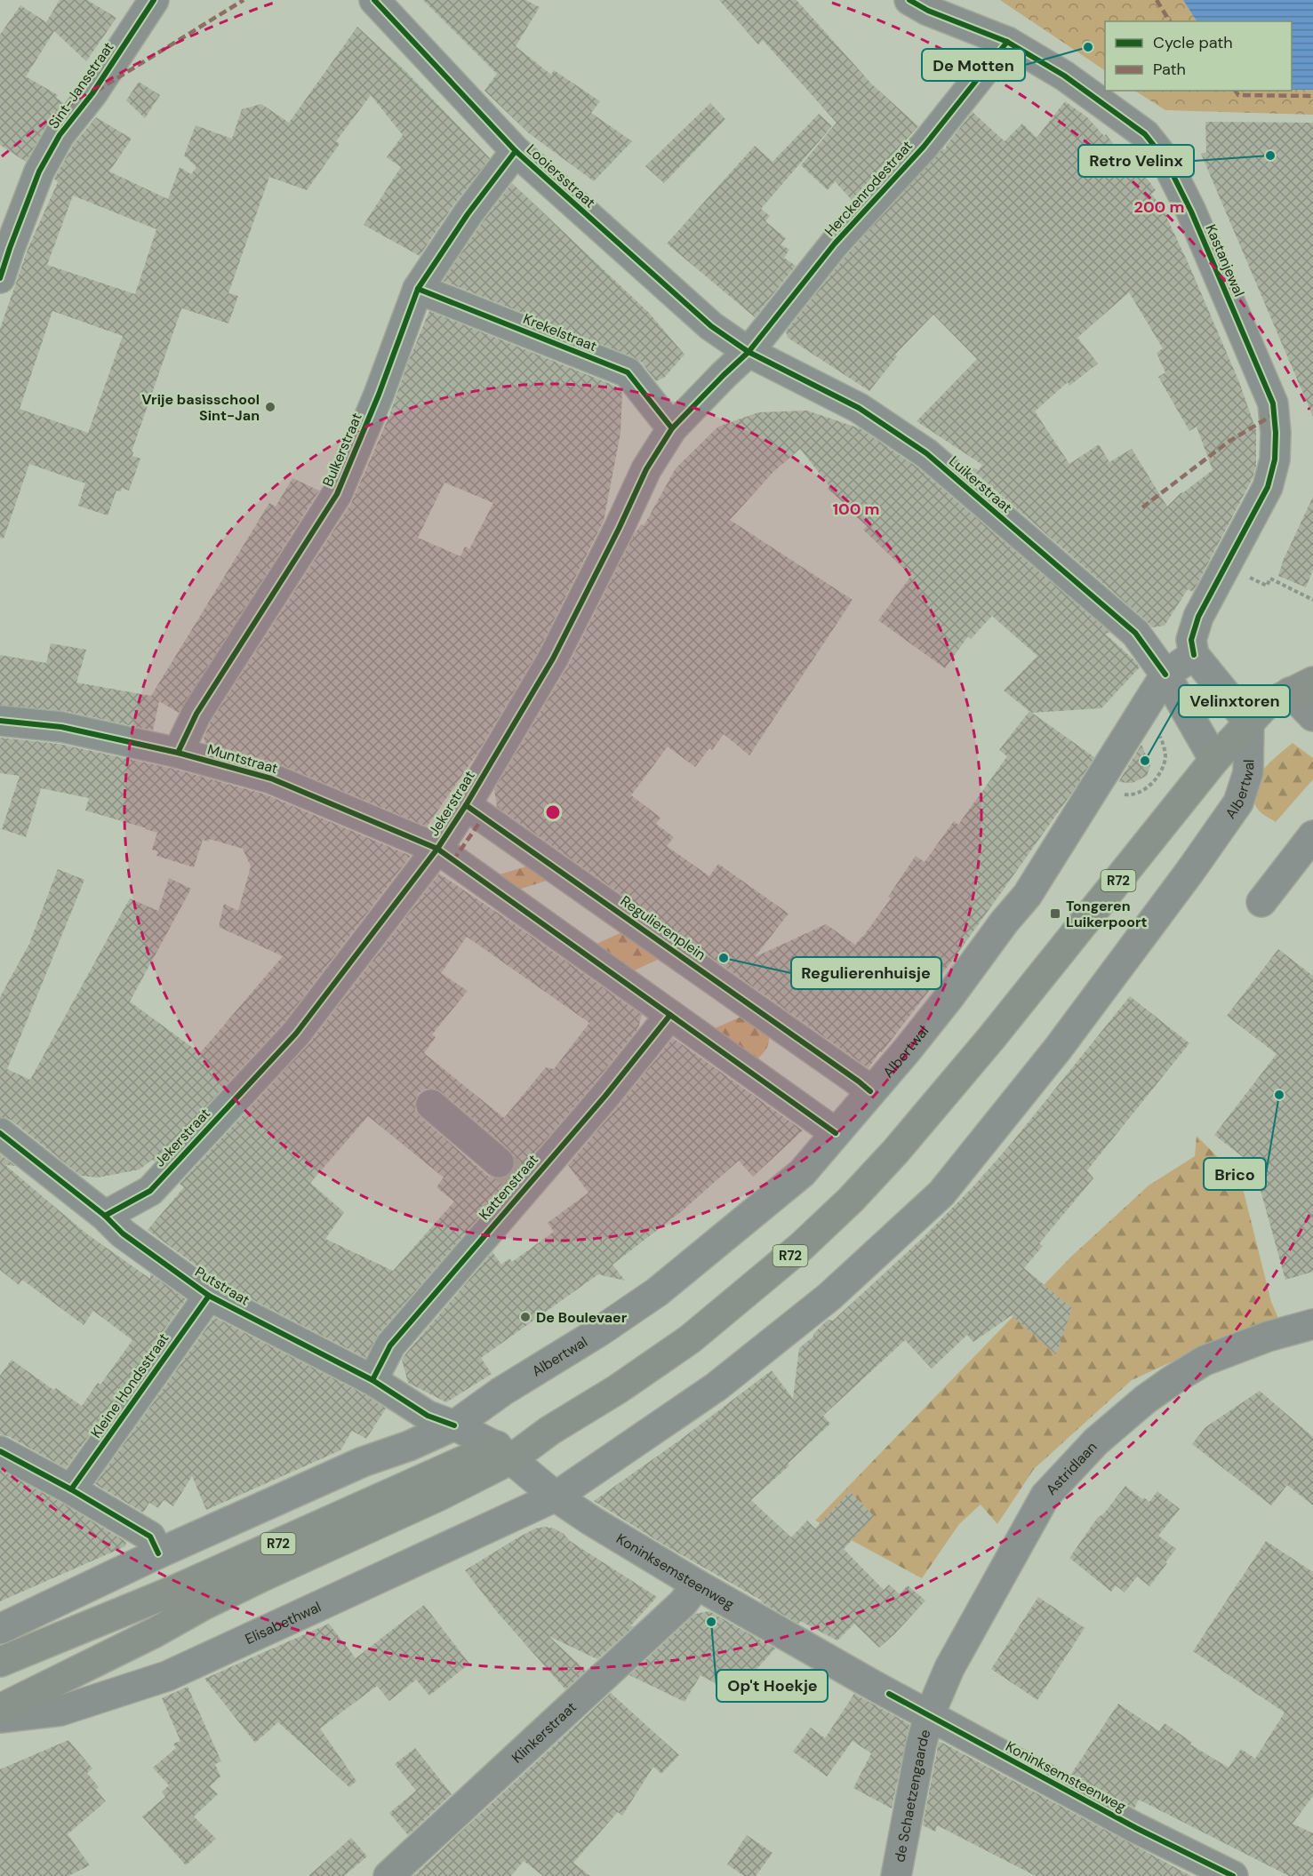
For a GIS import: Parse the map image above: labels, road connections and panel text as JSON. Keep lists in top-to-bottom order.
{
  "streets": {
    "main road": ["Albertwal", "R72"],
    "street": [
      "Sint-Jansstraat",
      "Looiersstraat",
      "Herckenrodestraat",
      "Kastanjewal",
      "Krekelstraat",
      "Bulkerstraat",
      "Luikerstraat",
      "Muntstraat",
      "Jekerstraat",
      "Regulierenplein",
      "Kattenstraat",
      "Putstraat",
      "Kleine Hondsstraat",
      "Astridlaan",
      "Koninksemsteenweg",
      "Elisabethwal",
      "Klinkerstraat",
      "de Schaetzengaarde"
    ]
  },
  "crossings": [
    ["Looiersstraat", "Herckenrodestraat"],
    ["Looiersstraat", "Bulkerstraat"],
    ["Looiersstraat", "Luikerstraat"],
    ["Looiersstraat", "Jekerstraat"],
    ["Herckenrodestraat", "Kastanjewal"],
    ["Herckenrodestraat", "Luikerstraat"],
    ["Herckenrodestraat", "Jekerstraat"],
    ["Kastanjewal", "Albertwal"],
    ["Krekelstraat", "Bulkerstraat"],
    ["Krekelstraat", "Jekerstraat"],
    ["Bulkerstraat", "Muntstraat"],
    ["Luikerstraat", "Albertwal"],
    ["Luikerstraat", "Jekerstraat"],
    ["Muntstraat", "Jekerstraat"],
    ["Albertwal", "R72"],
    ["Albertwal", "Regulierenplein"],
    ["Albertwal", "Putstraat"],
    ["Albertwal", "Koninksemsteenweg"],
    ["Albertwal", "Elisabethwal"],
    ["Jekerstraat", "Regulierenplein"],
    ["Jekerstraat", "Putstraat"],
    ["R72", "Putstraat"],
    ["R72", "Koninksemsteenweg"],
    ["Kattenstraat", "Putstraat"],
    ["Putstraat", "Kleine Hondsstraat"],
    ["Putstraat", "Koninksemsteenweg"],
    ["Astridlaan", "Koninksemsteenweg"],
    ["Astridlaan", "de Schaetzengaarde"],
    ["Koninksemsteenweg", "Elisabethwal"],
    ["Koninksemsteenweg", "Klinkerstraat"],
    ["Koninksemsteenweg", "de Schaetzengaarde"]
  ],
  "places": {
    "other": [
      "De Motten",
      "Retro Velinx",
      "Vrije basisschool Sint-Jan",
      "Velinxtoren",
      "Regulierenhuisje",
      "Brico",
      "De Boulevaer",
      "Op't Hoekje"
    ],
    "transit": ["Tongeren Luikerpoort"]
  },
  "legend": ["Cycle path", "Path"],
  "rings": ["200 m", "100 m"]
}
